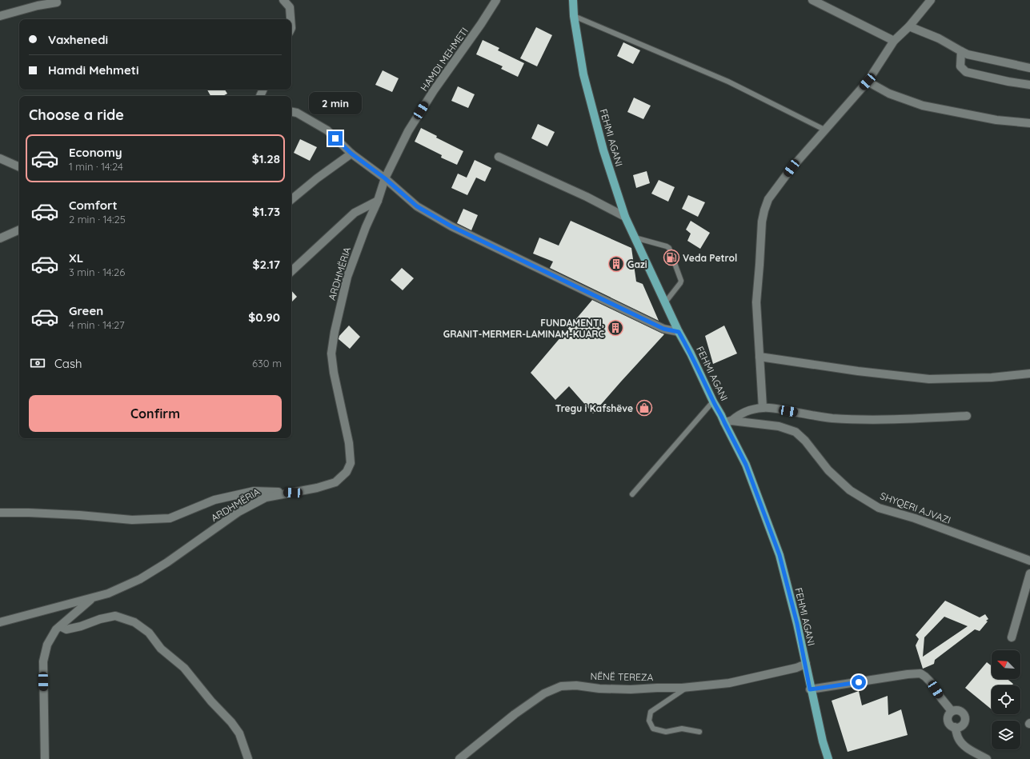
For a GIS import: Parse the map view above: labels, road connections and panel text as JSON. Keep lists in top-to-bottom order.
{
  "streets": {
    "main road": ["FEHMI AGANI"],
    "street": [
      "HAMDI MEHMETI",
      "ARDHMËRIA",
      "SHYQERI AJVAZI",
      "NËNË TEREZA"
    ]
  },
  "crossings": [
    ["HAMDI MEHMETI", "ARDHMËRIA"],
    ["FEHMI AGANI", "SHYQERI AJVAZI"],
    ["FEHMI AGANI", "NËNË TEREZA"]
  ],
  "places": {
    "fuel station": ["Veda Petrol"],
    "building": ["Gazi", "FUNDAMENTI, GRANIT-MERMER-LAMINAM-KUARC"],
    "shop": ["Tregu i Kafshëve"]
  },
  "north": "top left",
  "page": {
    "banner": ["Vaxhenedi", "Hamdi Mehmeti"],
    "bubble": "2 min",
    "heading": "Choose a ride",
    "list": [
      {
        "name": "Economy",
        "note": "1 min · 14:24",
        "value": "$1.28"
      },
      {
        "name": "Comfort",
        "note": "2 min · 14:25",
        "value": "$1.73"
      },
      {
        "name": "XL",
        "note": "3 min · 14:26",
        "value": "$2.17"
      },
      {
        "name": "Green",
        "note": "4 min · 14:27",
        "value": "$0.90"
      }
    ],
    "pay": ["Cash", "630 m"],
    "buttons": "Confirm"
  }
}
